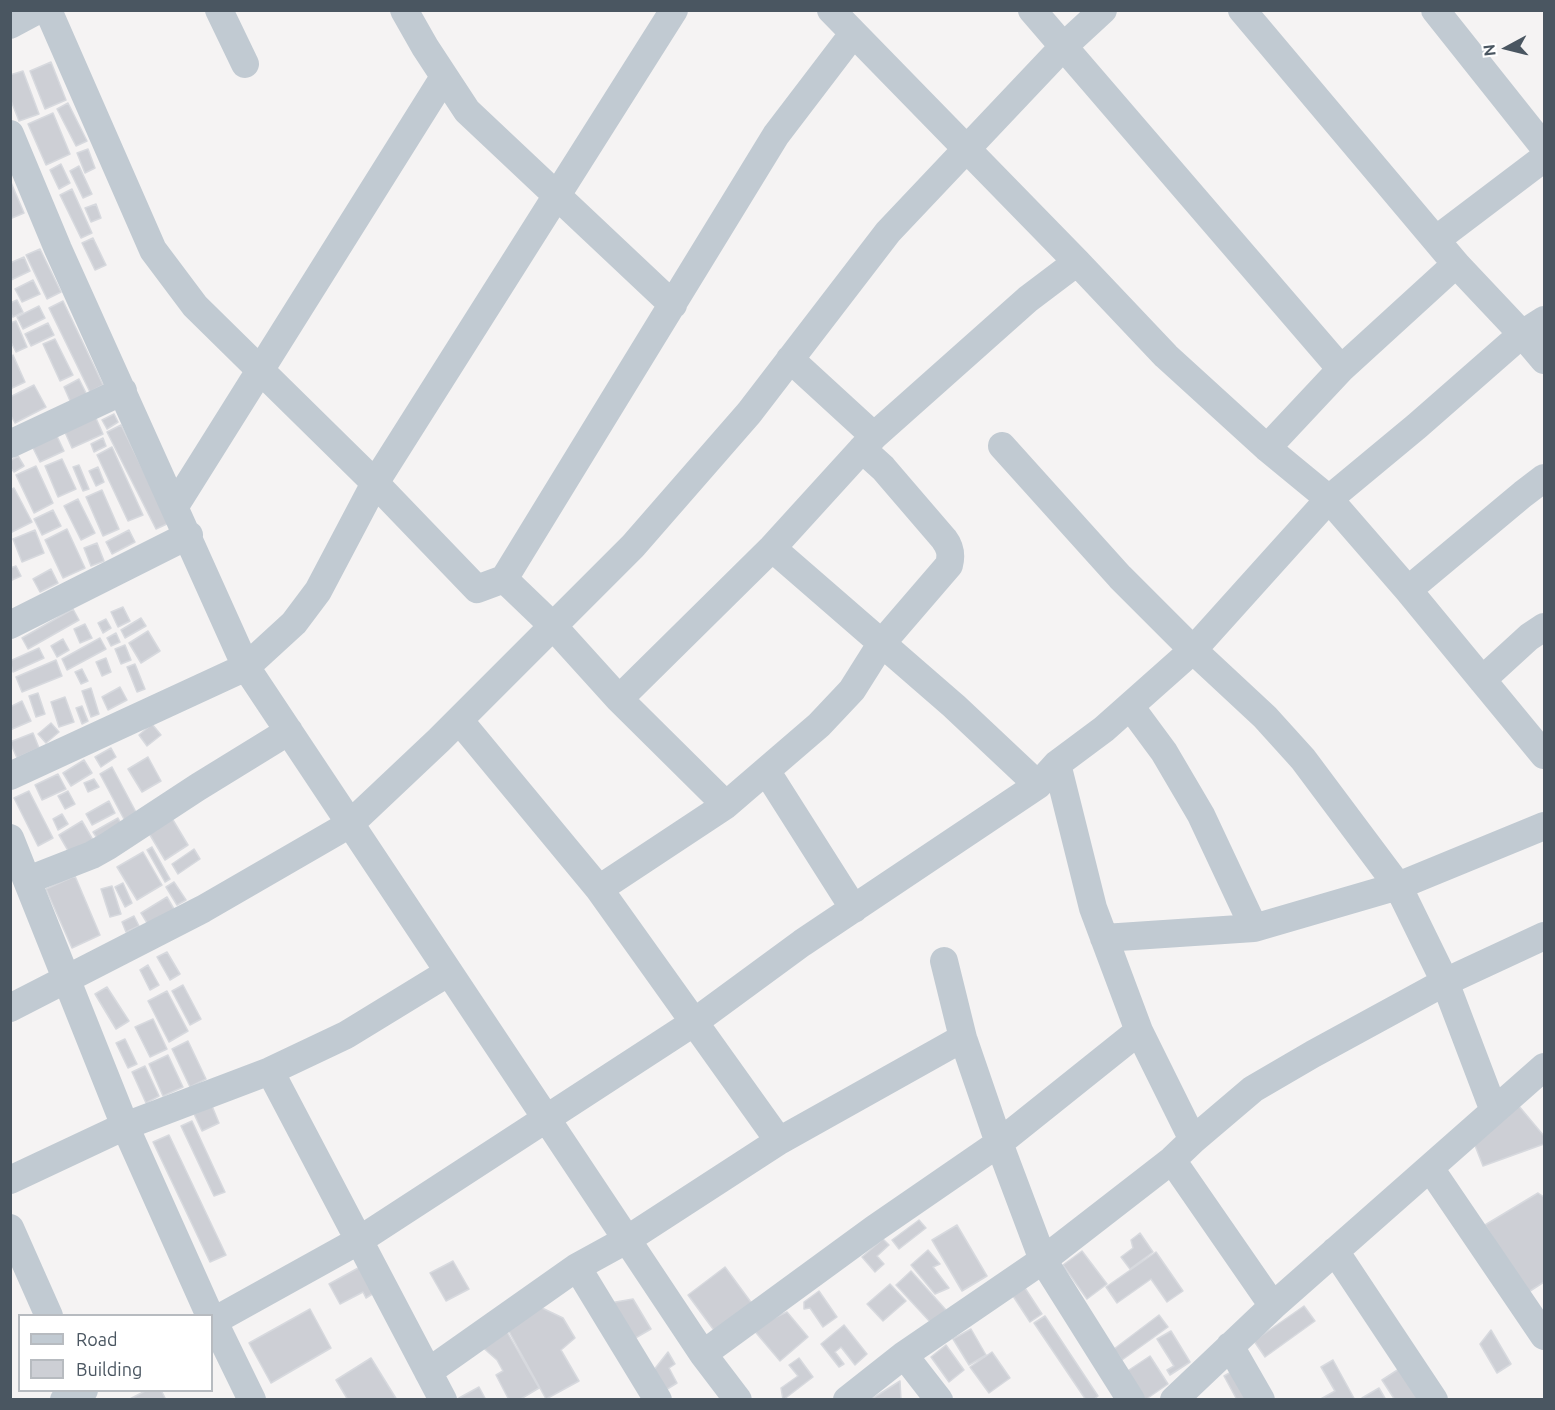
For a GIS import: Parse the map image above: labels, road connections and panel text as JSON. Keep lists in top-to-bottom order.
{
  "legend": ["Road", "Building"],
  "north": "left"
}
